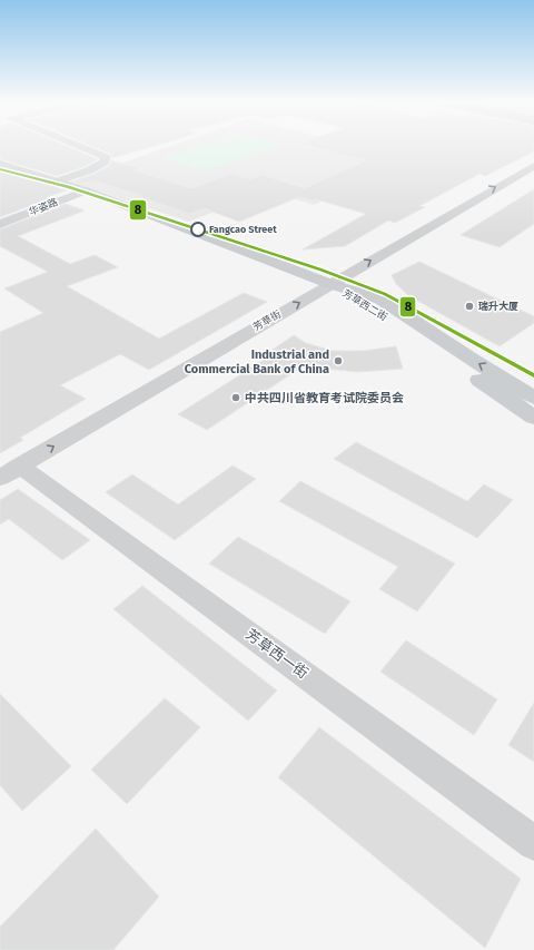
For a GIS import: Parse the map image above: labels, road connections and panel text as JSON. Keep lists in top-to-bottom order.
{
  "streets": {
    "main road": ["芳草西二街"],
    "street": ["华姿路", "芳草街", "芳草西一街"]
  },
  "crossings": [
    ["芳草西二街", "芳草街"],
    ["芳草街", "芳草西一街"]
  ],
  "one_way": ["芳草街"],
  "places": [
    "Fangcao Street",
    "瑞升大厦",
    "Industrial and Commercial Bank of China",
    "中共四川省教育考试院委员会"
  ],
  "lines": ["transit line 8"]
}
